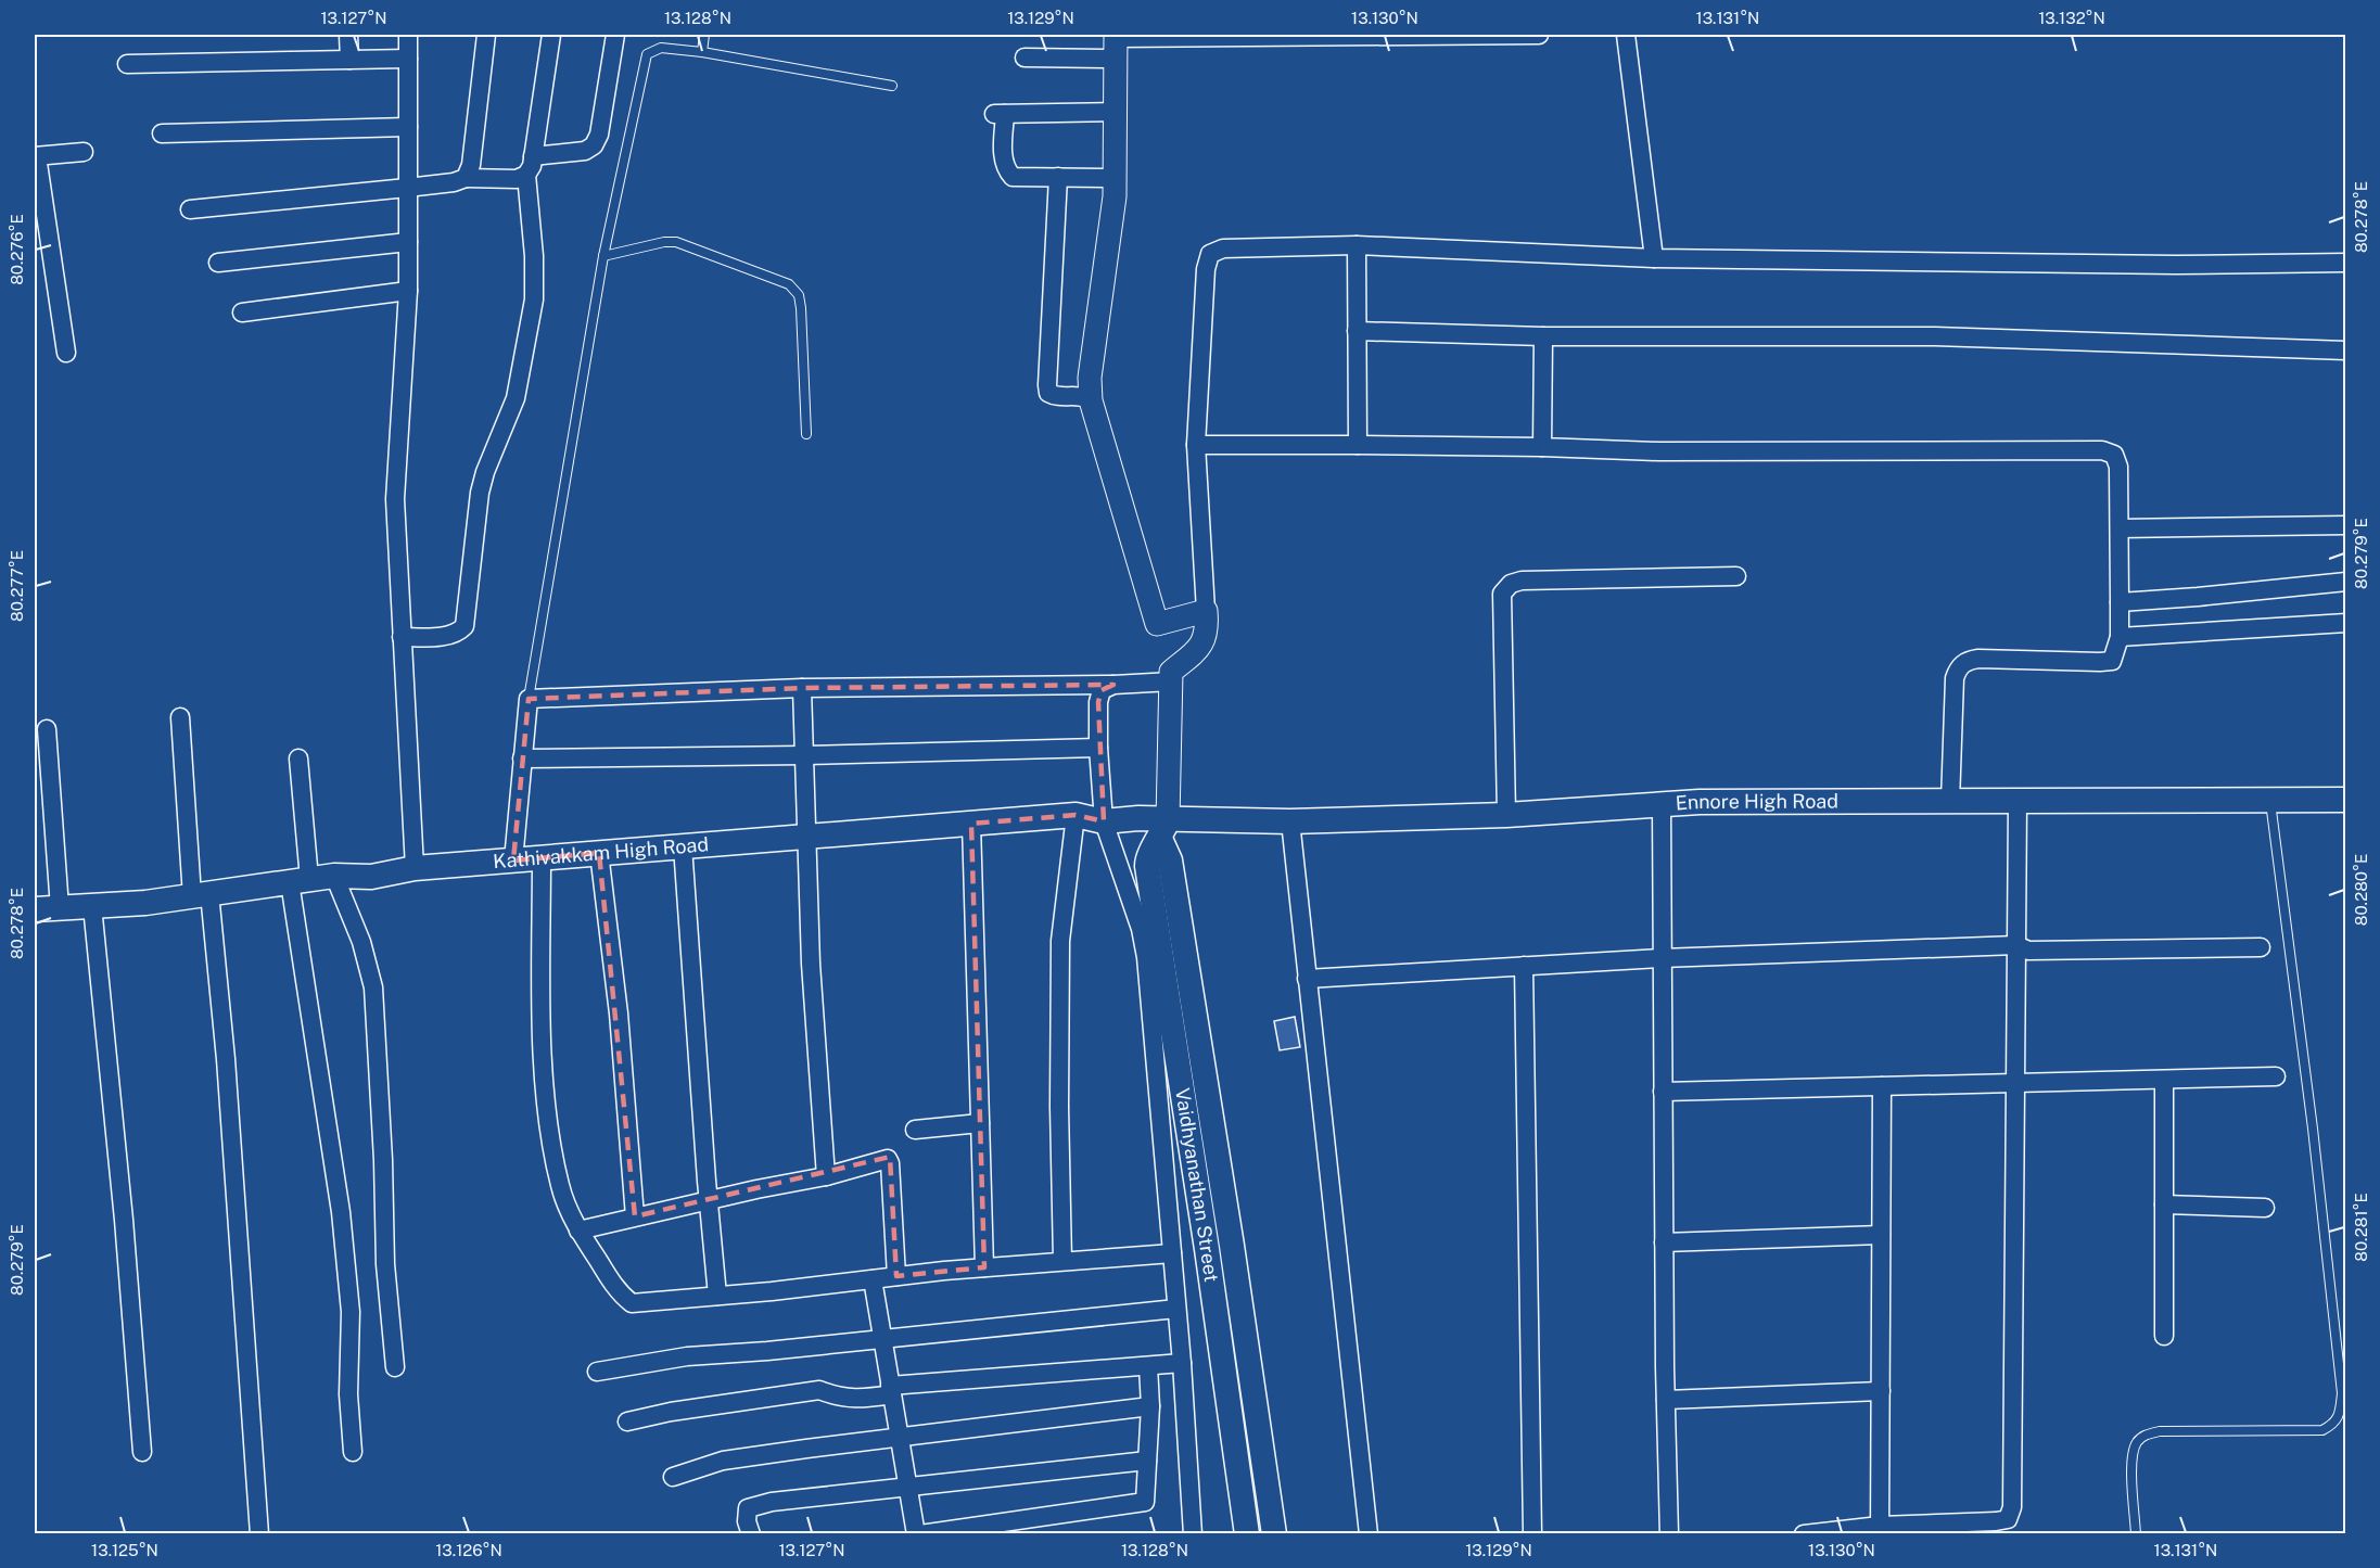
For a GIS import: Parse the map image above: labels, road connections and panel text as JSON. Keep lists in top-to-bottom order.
{
  "streets": {
    "main road": ["Ennore High Road", "Kathivakkam High Road", "Vaidhyanathan Street"]
  },
  "crossings": [
    ["Ennore High Road", "Kathivakkam High Road"],
    ["Ennore High Road", "Vaidhyanathan Street"],
    ["Kathivakkam High Road", "Vaidhyanathan Street"]
  ],
  "coordinates": [
    "13.127°N",
    "13.128°N",
    "13.129°N",
    "13.130°N",
    "13.131°N",
    "13.132°N",
    "80.278°E",
    "80.276°E",
    "80.279°E",
    "80.277°E",
    "80.280°E",
    "80.281°E",
    "13.125°N",
    "13.126°N"
  ]
}
